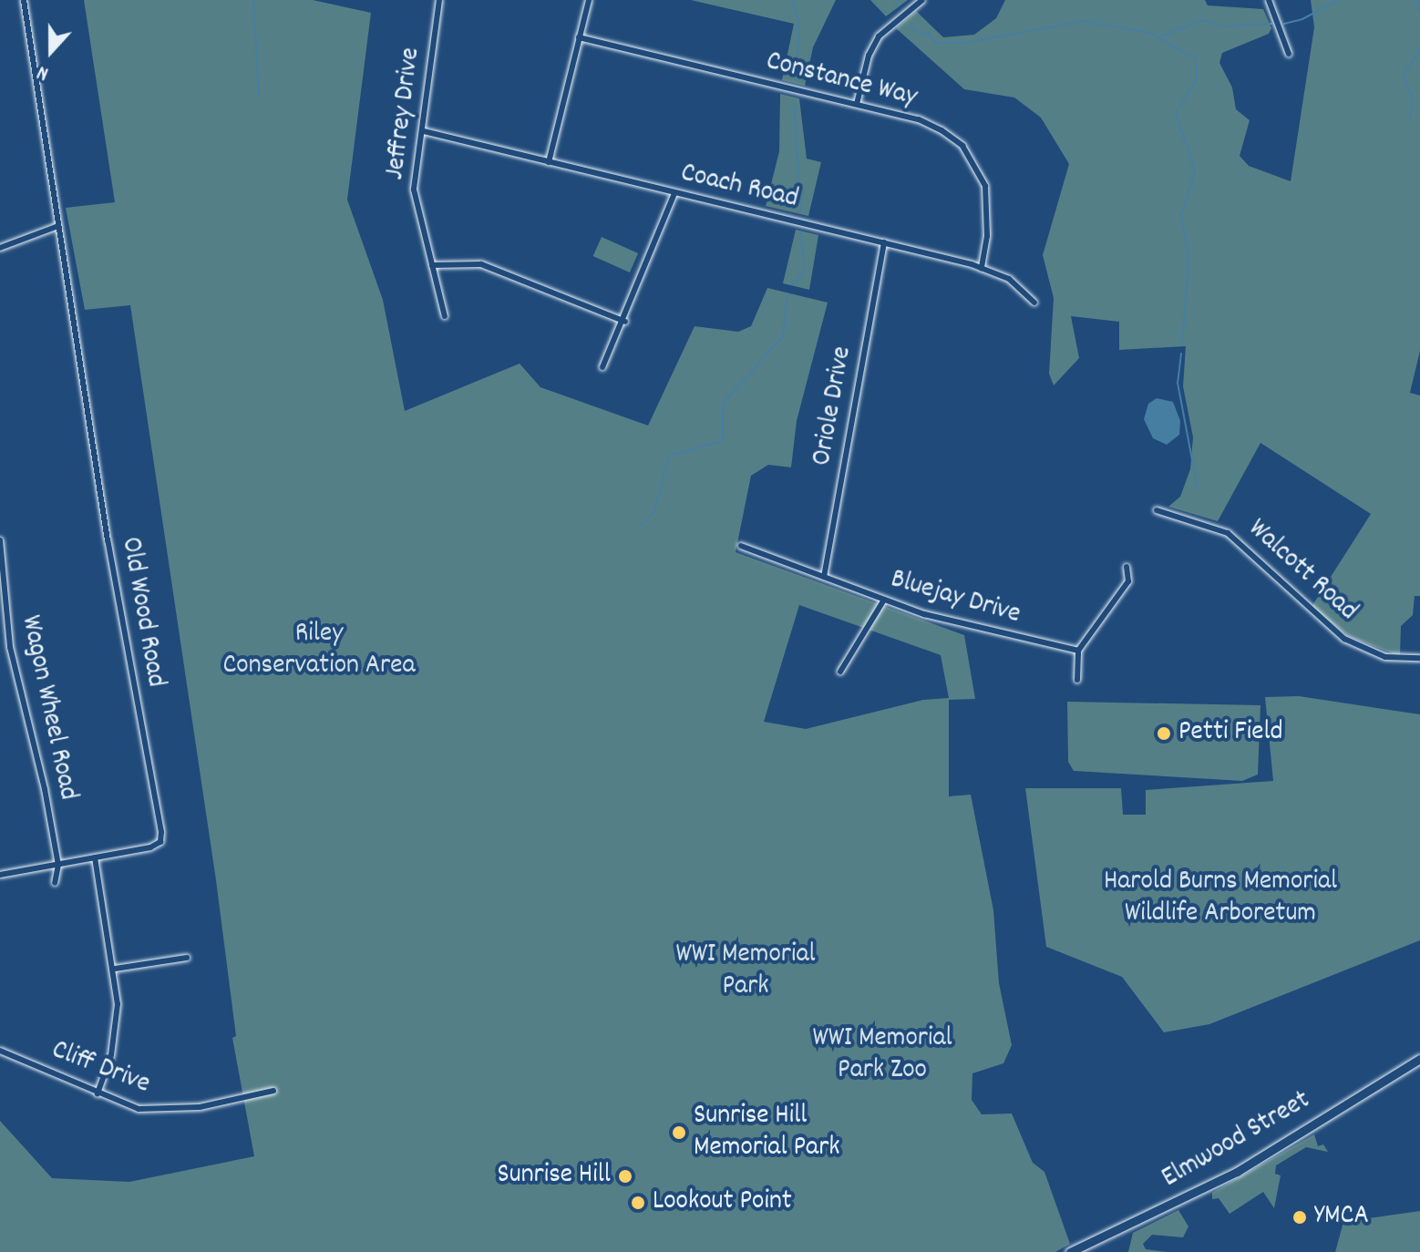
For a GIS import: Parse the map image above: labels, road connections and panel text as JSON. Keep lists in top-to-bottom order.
{
  "streets": {
    "main road": ["Elmwood Street"],
    "street": [
      "Constance Way",
      "Jeffrey Drive",
      "Coach Road",
      "Oriole Drive",
      "Walcott Road",
      "Bluejay Drive",
      "Old Wood Road",
      "Wagon Wheel Road",
      "Cliff Drive"
    ]
  },
  "crossings": [
    ["Constance Way", "Coach Road"],
    ["Jeffrey Drive", "Coach Road"],
    ["Coach Road", "Oriole Drive"],
    ["Oriole Drive", "Bluejay Drive"],
    ["Old Wood Road", "Wagon Wheel Road"]
  ],
  "parks": [
    "Riley Conservation Area",
    "Harold Burns Memorial Wildlife Arboretum",
    "WWI Memorial Park",
    "WWI Memorial Park Zoo"
  ],
  "places": [
    "Petti Field",
    "Sunrise Hill Memorial Park",
    "Sunrise Hill",
    "Lookout Point",
    "YMCA"
  ],
  "north": "bottom"
}
